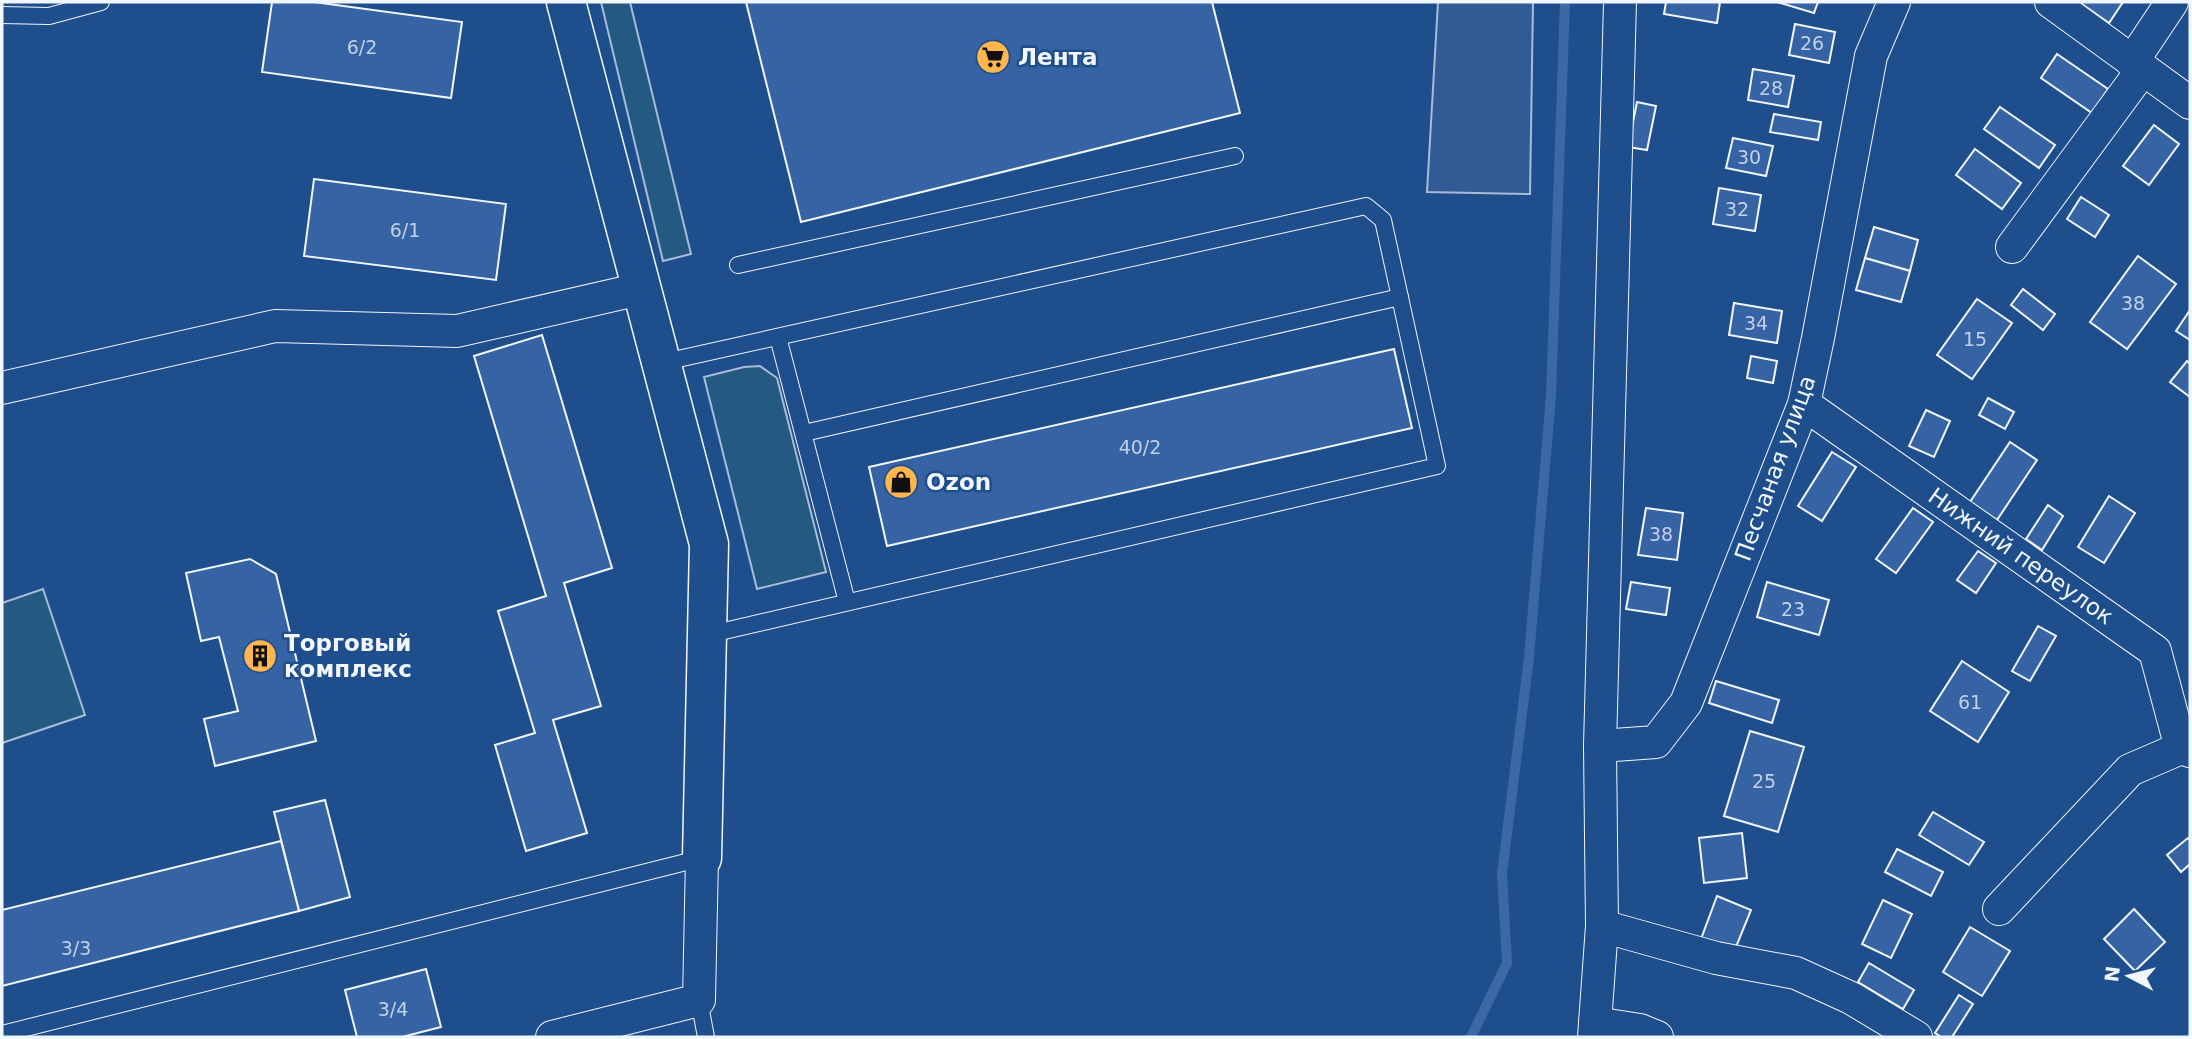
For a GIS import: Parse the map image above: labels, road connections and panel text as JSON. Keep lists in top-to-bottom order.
{
  "streets": {
    "street": ["Песчаная улица", "Нижний переулок"]
  },
  "crossings": [
    ["Песчаная улица", "Нижний переулок"]
  ],
  "places": {
    "supermarket": ["Лента"],
    "shop": ["Ozon"],
    "building": ["Торговый комплекс"]
  },
  "house_numbers": [
    "26",
    "6/2",
    "28",
    "30",
    "32",
    "6/1",
    "38",
    "34",
    "15",
    "40/2",
    "38",
    "23",
    "61",
    "25",
    "3/3",
    "3/4"
  ],
  "north": "left"
}
